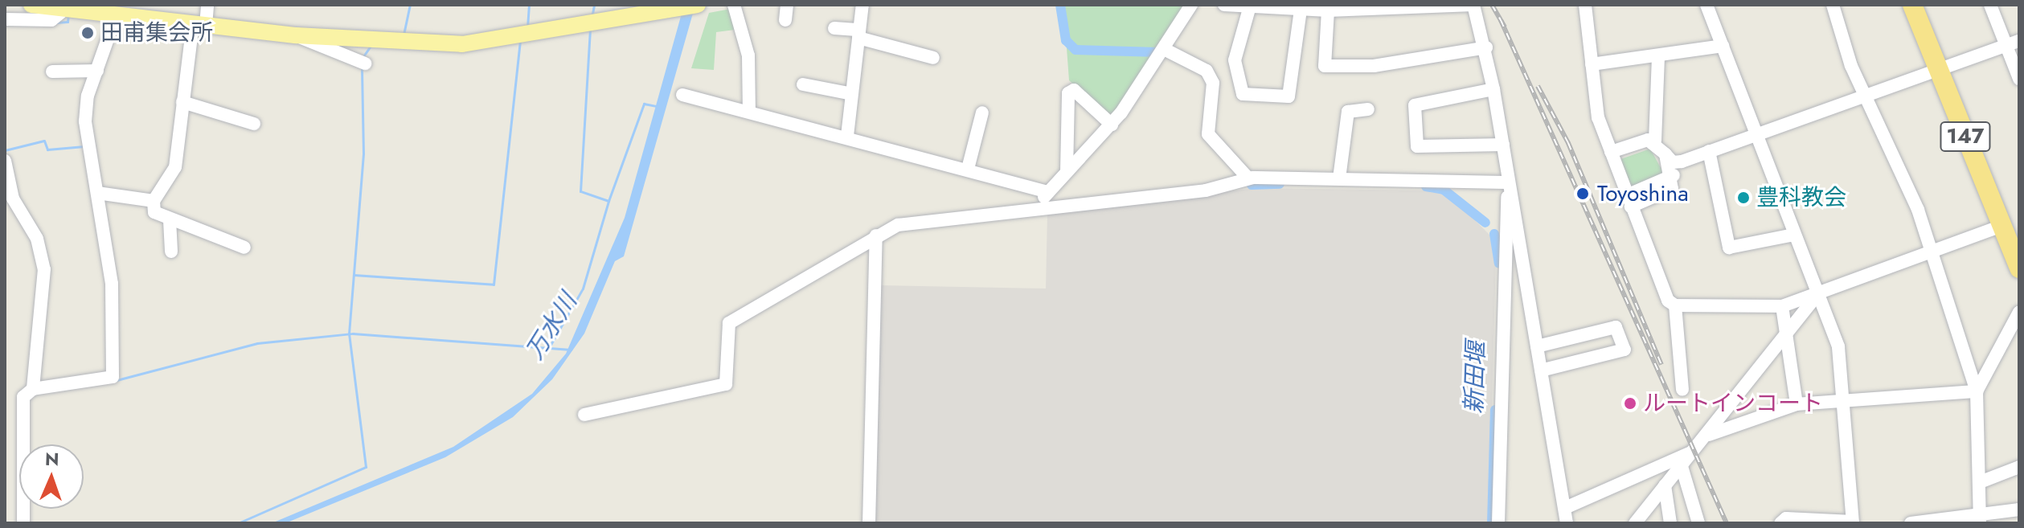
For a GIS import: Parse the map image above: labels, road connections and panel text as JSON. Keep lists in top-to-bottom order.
{
  "streets": {
    "highway": ["147"]
  },
  "water": ["万水川", "新田堰"],
  "places": [
    "田甫集会所",
    "Toyoshina",
    "豊科教会",
    "ルートインコート"
  ],
  "north": "top"
}
